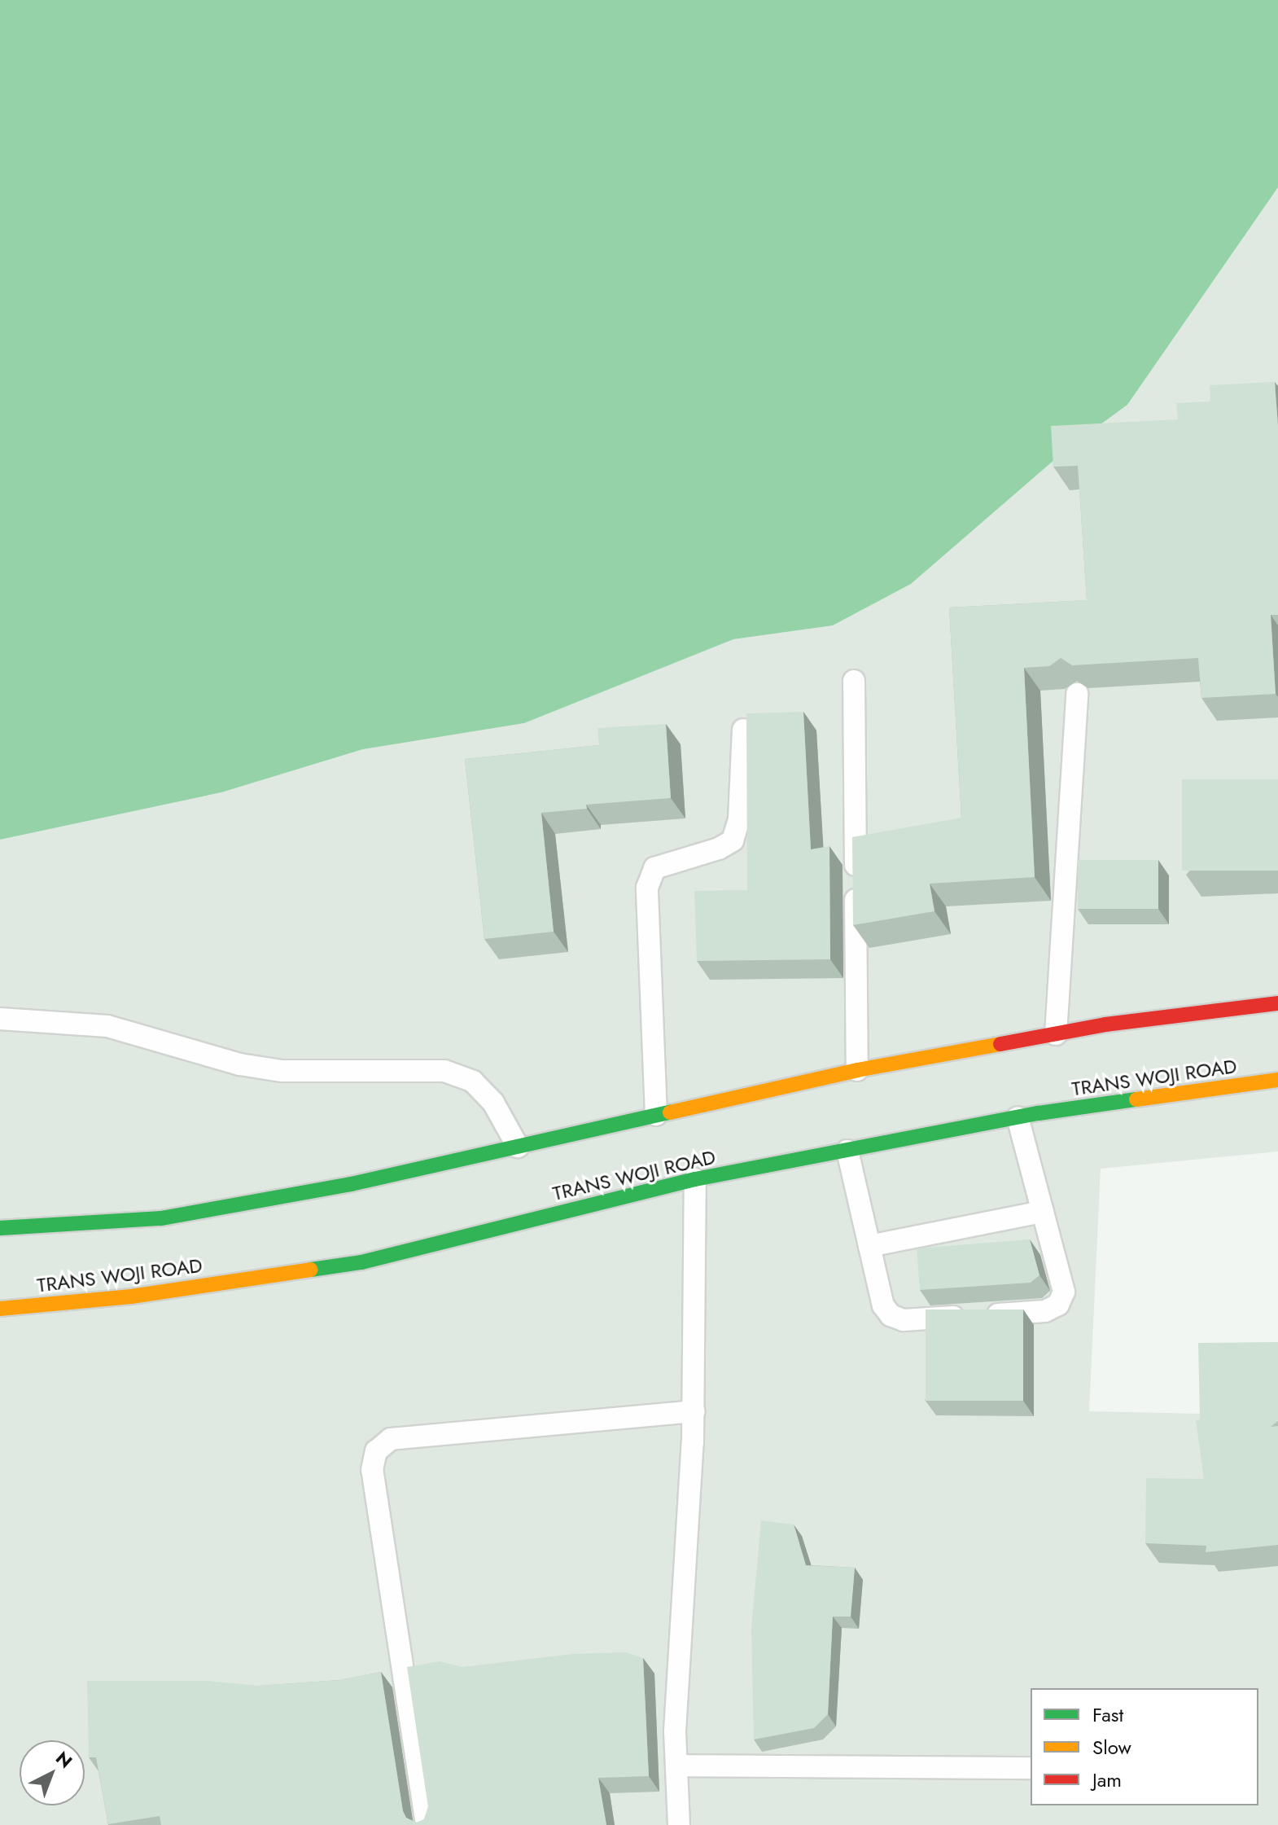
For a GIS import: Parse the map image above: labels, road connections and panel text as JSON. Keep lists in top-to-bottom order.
{
  "streets": {
    "main road": ["TRANS WOJI ROAD"]
  },
  "legend": ["Fast", "Slow", "Jam"],
  "north": "top right"
}
